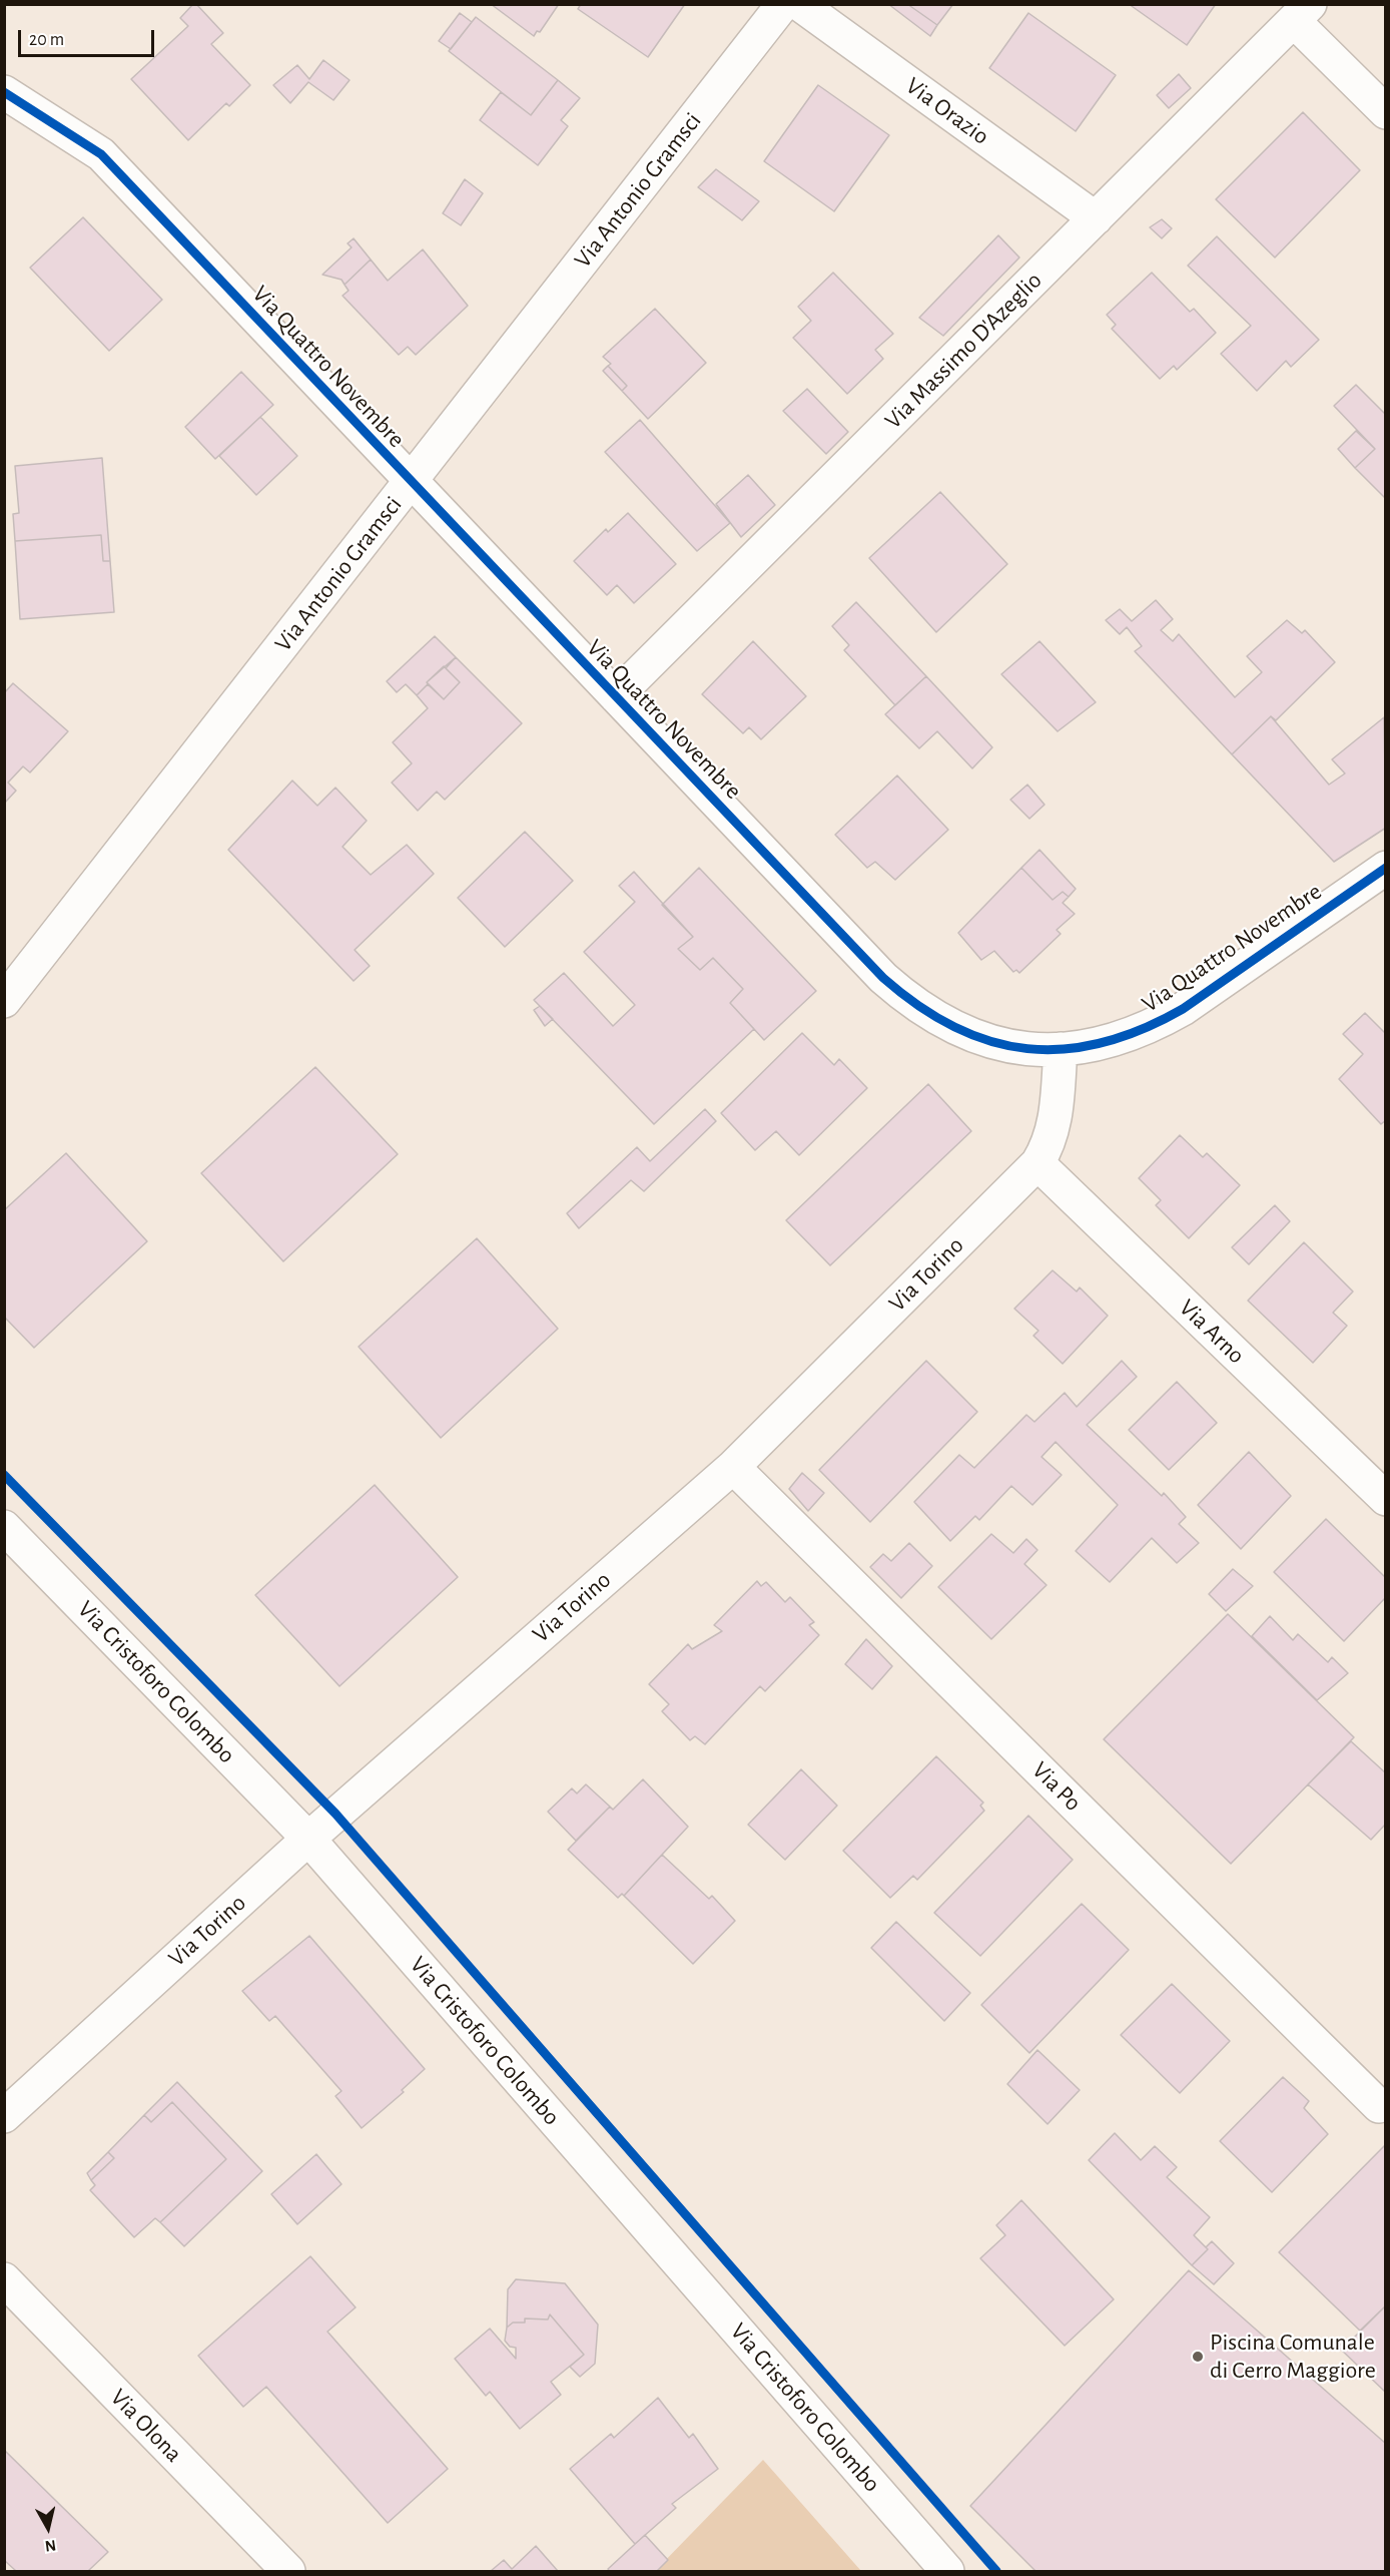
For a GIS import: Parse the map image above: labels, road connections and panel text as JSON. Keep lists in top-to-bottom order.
{
  "streets": {
    "street": [
      "Via Orazio",
      "Via Antonio Gramsci",
      "Via Massimo D'Azeglio",
      "Via Quattro Novembre",
      "Via Torino",
      "Via Arno",
      "Via Cristoforo Colombo",
      "Via Po",
      "Via Olona"
    ]
  },
  "crossings": [
    ["Via Orazio", "Via Massimo D'Azeglio"],
    ["Via Antonio Gramsci", "Via Quattro Novembre"],
    ["Via Massimo D'Azeglio", "Via Quattro Novembre"],
    ["Via Quattro Novembre", "Via Torino"],
    ["Via Torino", "Via Arno"],
    ["Via Torino", "Via Cristoforo Colombo"],
    ["Via Torino", "Via Po"]
  ],
  "places": ["Piscina Comunale di Cerro Maggiore"],
  "scale_bar": "20 m",
  "north": "bottom"
}
